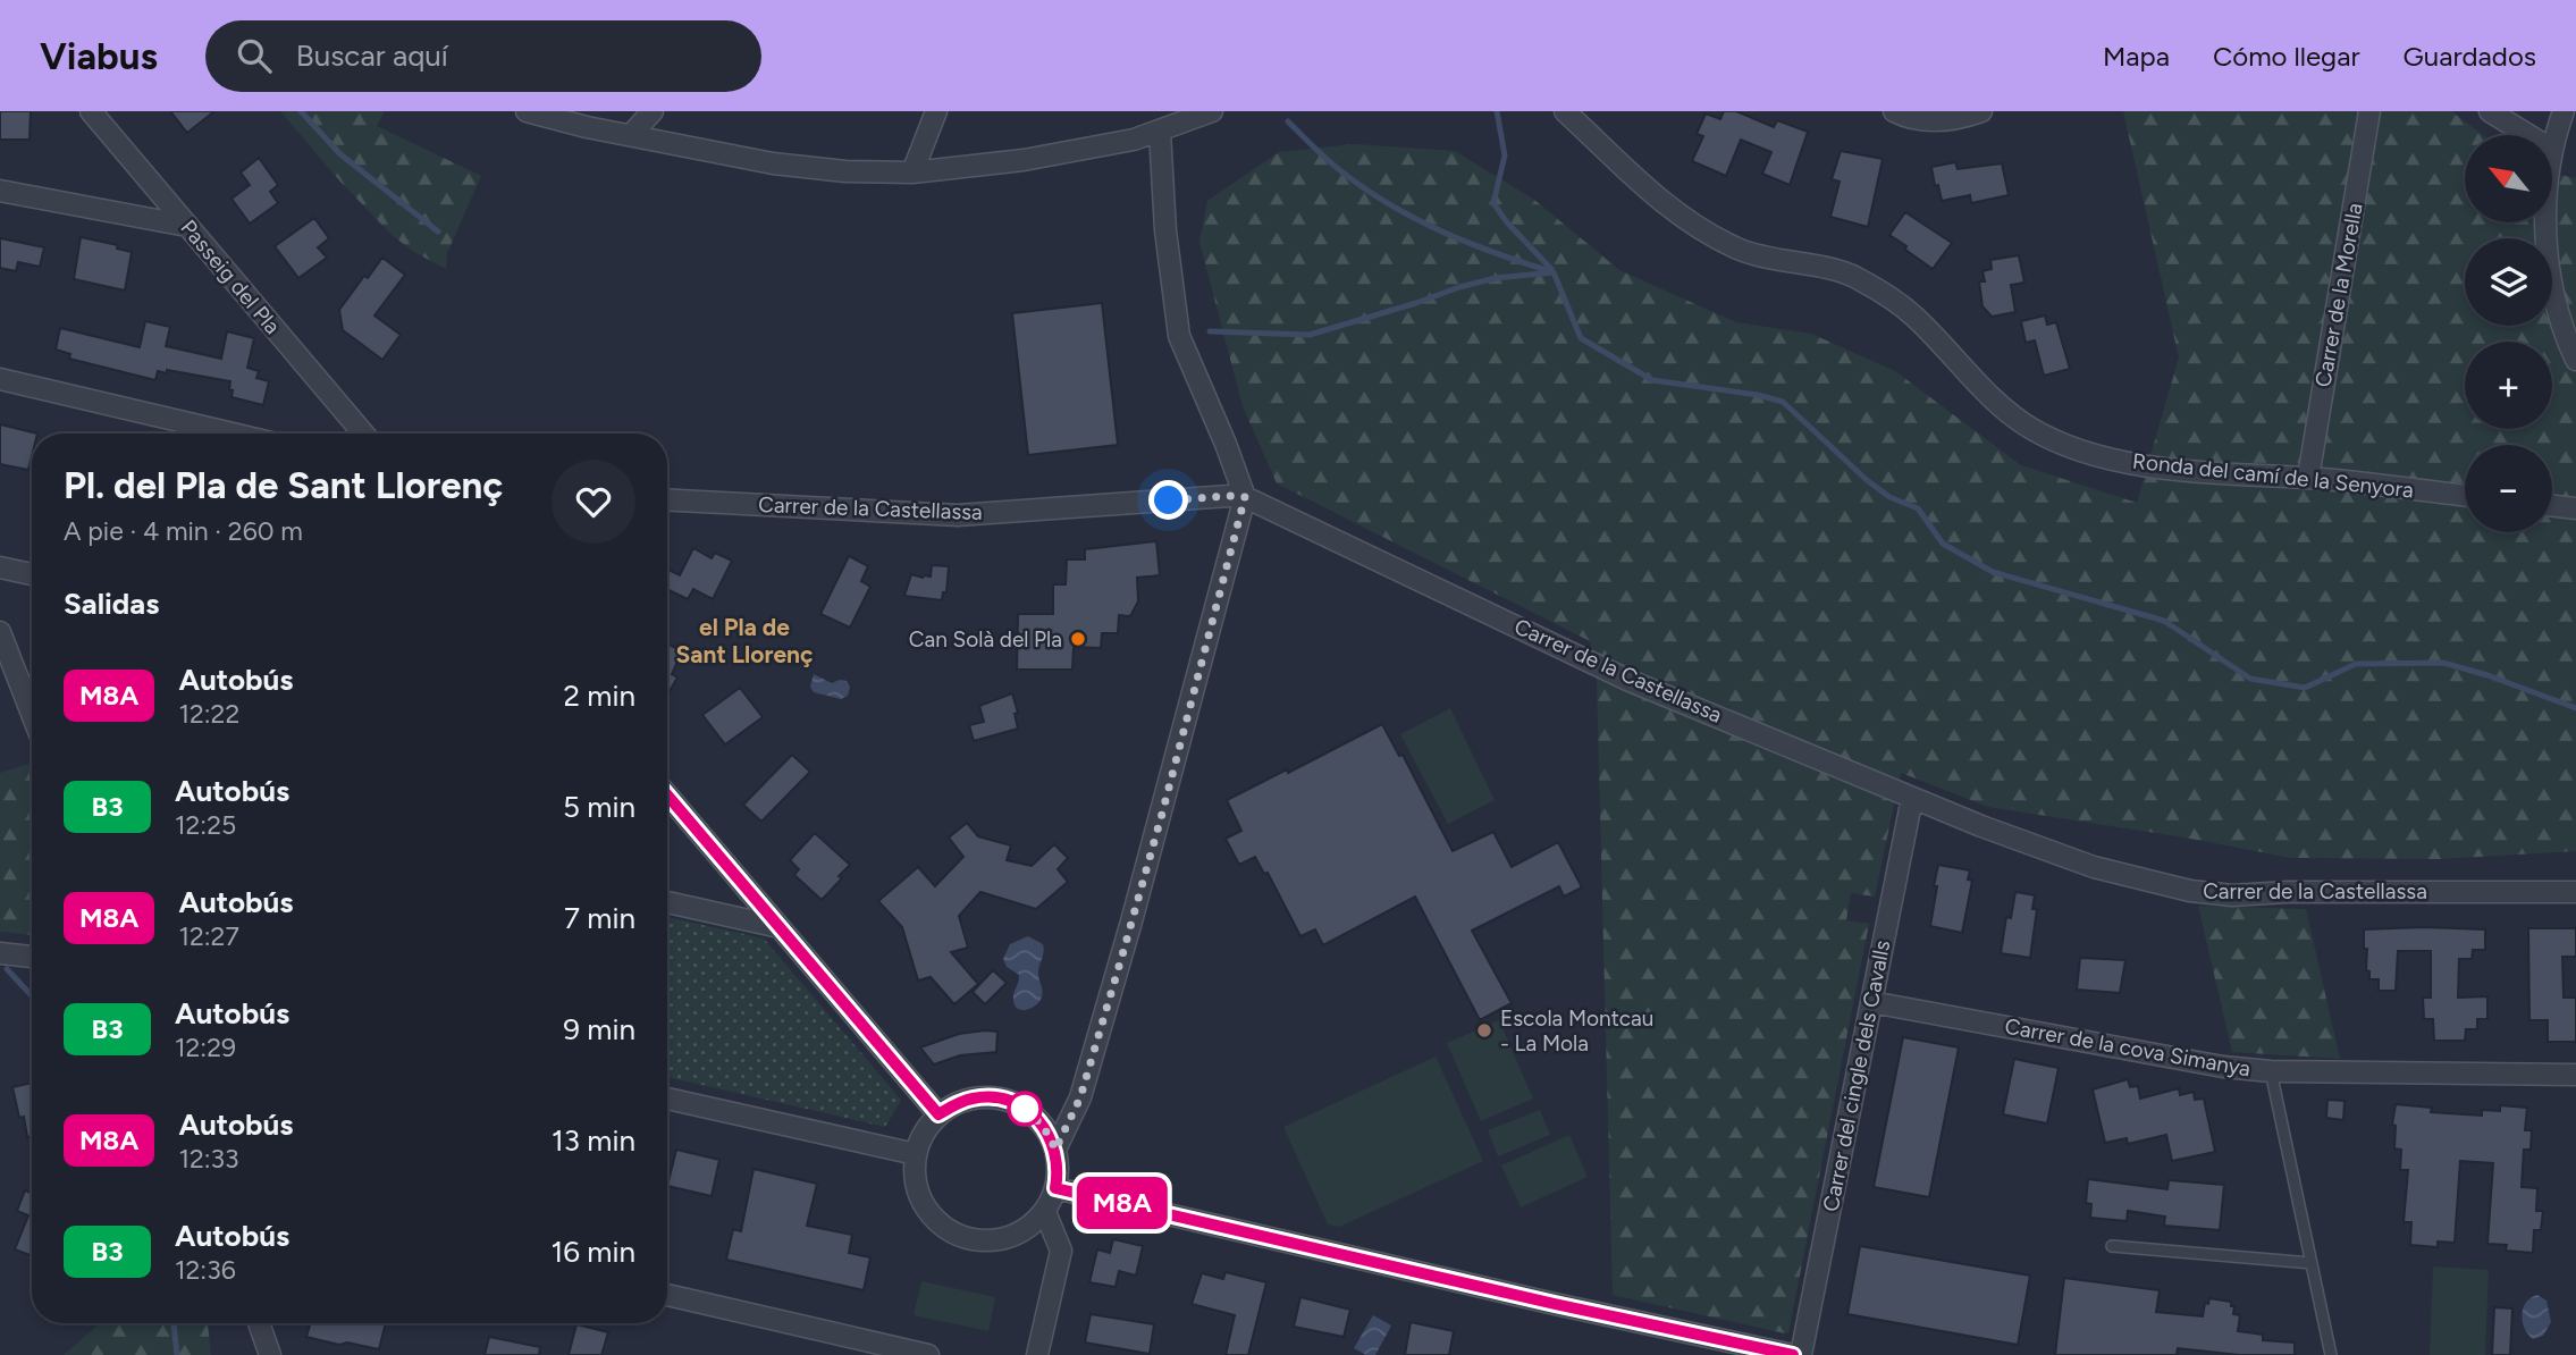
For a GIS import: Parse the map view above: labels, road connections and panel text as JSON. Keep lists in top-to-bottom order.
{
  "streets": {
    "street": [
      "Passeig del Pla",
      "Carrer de la Morella",
      "Ronda del camí de la Senyora",
      "Carrer de la Castellassa",
      "Carrer de la cova Simanya",
      "Carrer del cingle dels Cavalls"
    ]
  },
  "crossings": [
    ["Carrer de la Morella", "Ronda del camí de la Senyora"],
    ["Carrer de la Castellassa", "Carrer del cingle dels Cavalls"],
    ["Carrer de la cova Simanya", "Carrer del cingle dels Cavalls"]
  ],
  "districts": ["el Pla de Sant Llorenç"],
  "places": ["Can Solà del Pla", "Escola Montcau - La Mola"],
  "lines": ["bus line M8A"],
  "north": "top left",
  "page": {
    "header": "Viabus",
    "search": "Buscar aquí",
    "nav": ["Mapa", "Cómo llegar", "Guardados"],
    "on_map": "M8A",
    "map_buttons": ["+", "−"],
    "heading": [
      ["Pl. del Pla de Sant Llorenç", "A pie · 4 min · 260 m"],
      "Salidas"
    ],
    "list": [
      {
        "mark": "M8A",
        "name": "Autobús",
        "note": "12:22",
        "value": "2 min"
      },
      {
        "mark": "B3",
        "name": "Autobús",
        "note": "12:25",
        "value": "5 min"
      },
      {
        "mark": "M8A",
        "name": "Autobús",
        "note": "12:27",
        "value": "7 min"
      },
      {
        "mark": "B3",
        "name": "Autobús",
        "note": "12:29",
        "value": "9 min"
      },
      {
        "mark": "M8A",
        "name": "Autobús",
        "note": "12:33",
        "value": "13 min"
      },
      {
        "mark": "B3",
        "name": "Autobús",
        "note": "12:36",
        "value": "16 min"
      }
    ]
  }
}
